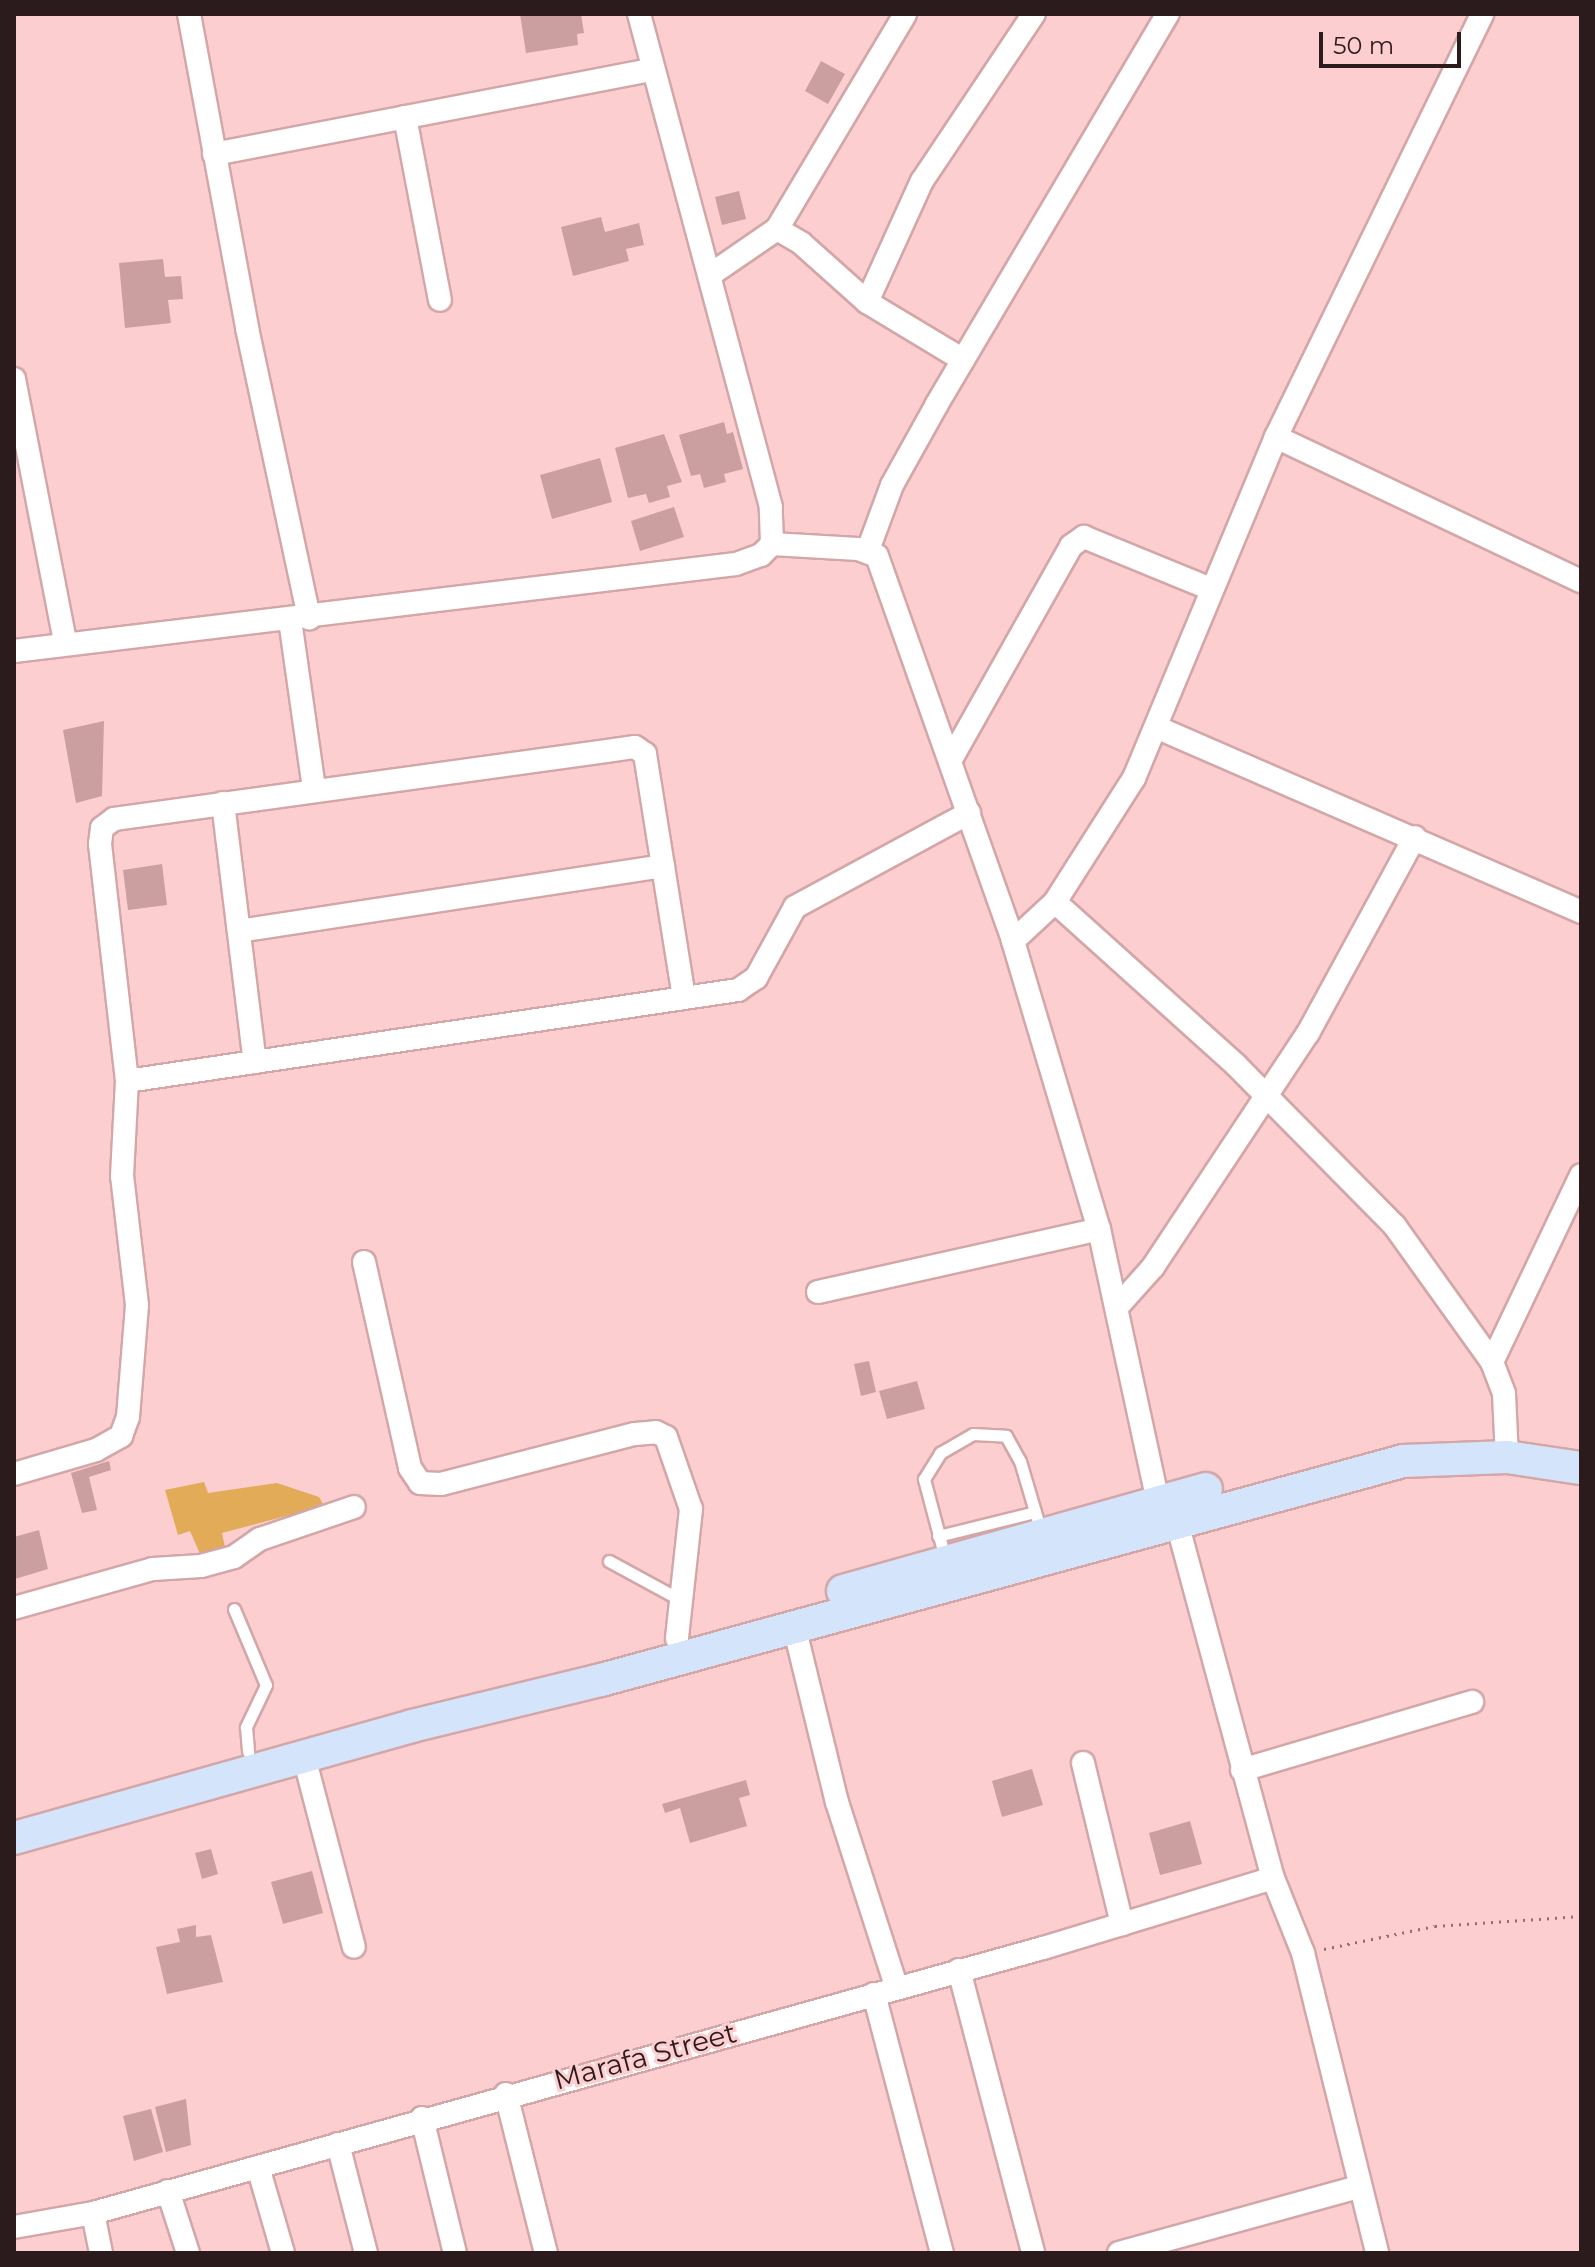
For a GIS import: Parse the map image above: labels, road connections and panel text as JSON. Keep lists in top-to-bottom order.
{
  "streets": {
    "street": ["Marafa Street"]
  },
  "scale_bar": "50 m"
}
